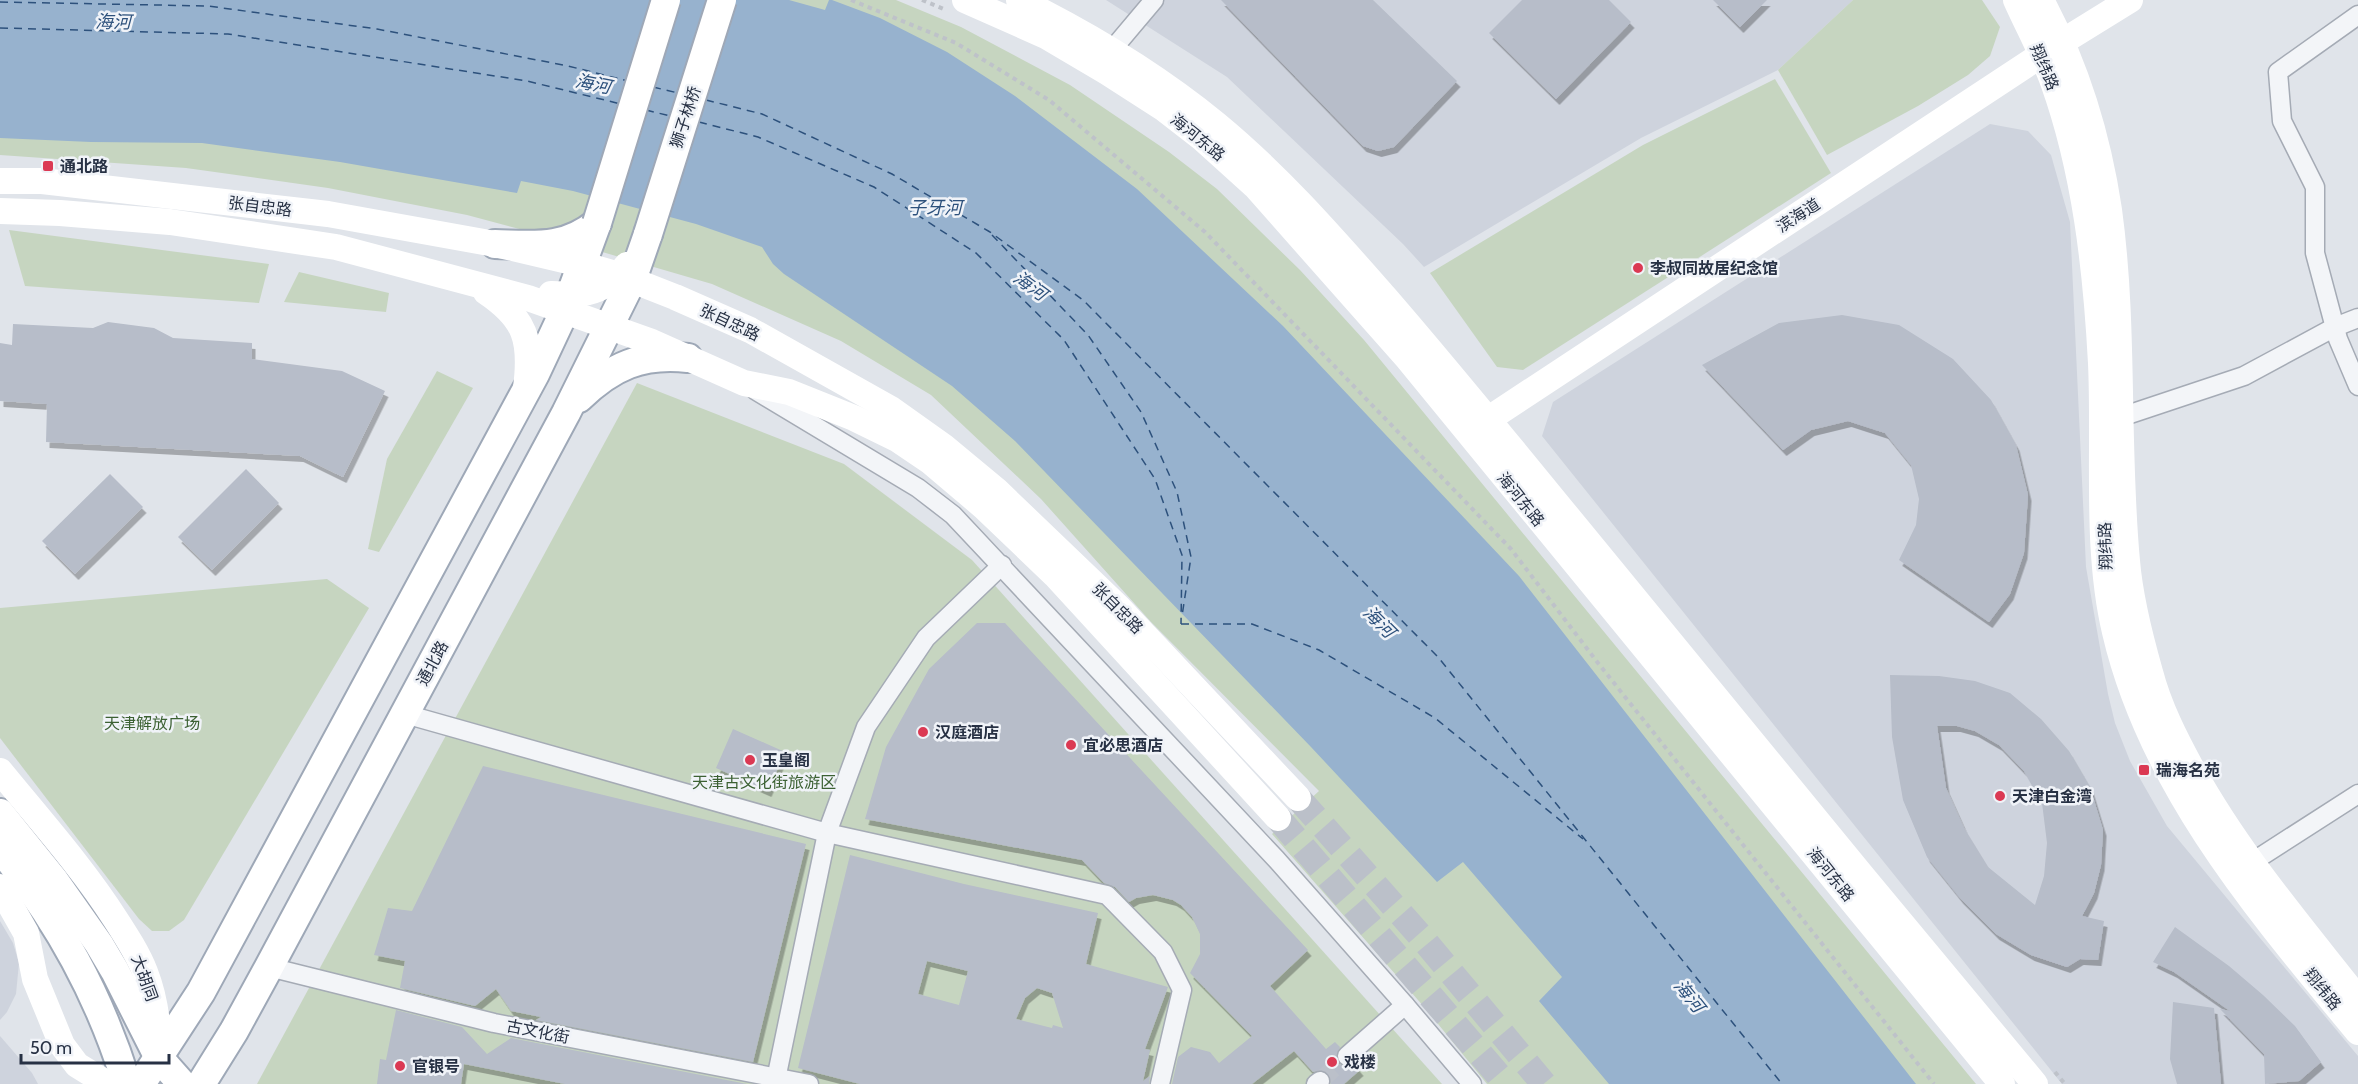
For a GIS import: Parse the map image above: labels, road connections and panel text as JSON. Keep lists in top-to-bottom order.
{
  "streets": {
    "main road": ["狮子林桥", "通北路", "大胡同"],
    "street": [
      "翔纬路",
      "海河东路",
      "张自忠路",
      "滨海道",
      "古文化街"
    ]
  },
  "crossings": [
    ["翔纬路", "滨海道"],
    ["狮子林桥", "通北路"],
    ["海河东路", "滨海道"],
    ["张自忠路", "通北路"],
    ["通北路", "古文化街"]
  ],
  "water": ["海河", "子牙河"],
  "parks": ["天津解放广场", "天津古文化街旅游区"],
  "places": {
    "transit": ["通北路", "瑞海名苑"],
    "other": [
      "李叔同故居纪念馆",
      "汉庭酒店",
      "宜必思酒店",
      "玉皇阁",
      "天津白金湾",
      "戏楼",
      "官银号"
    ]
  },
  "scale_bar": "50 m"
}
